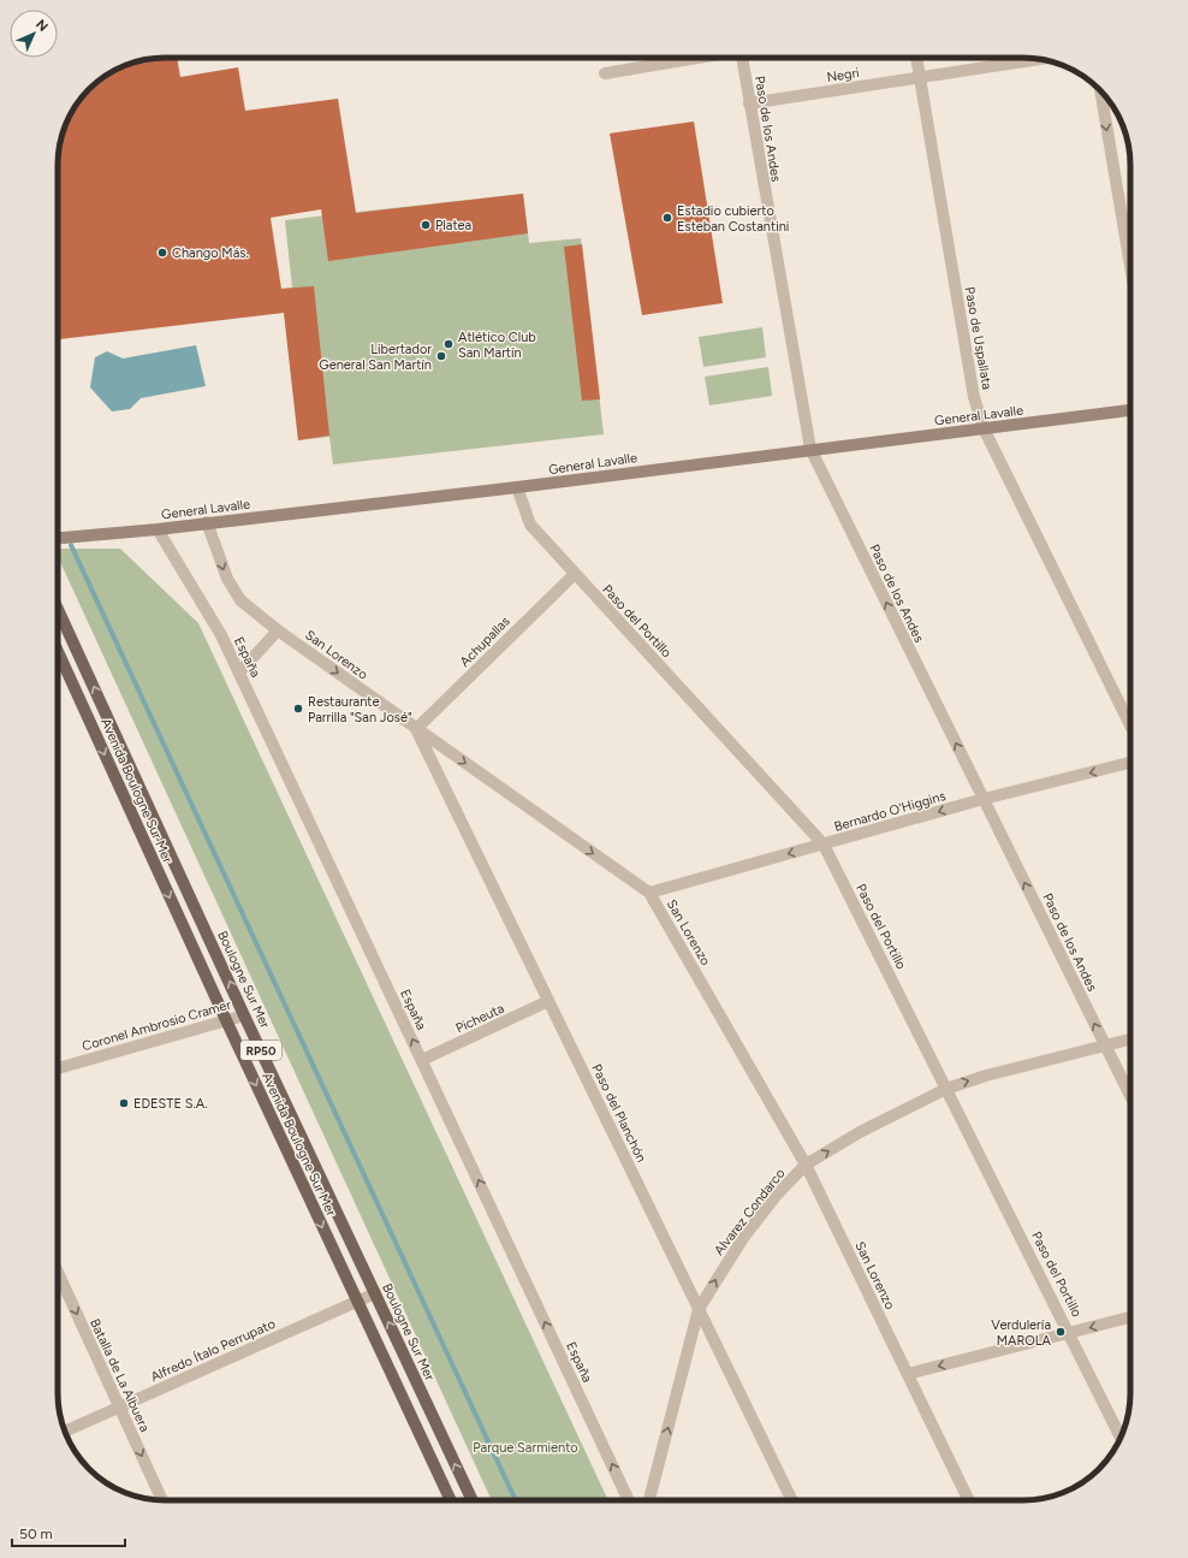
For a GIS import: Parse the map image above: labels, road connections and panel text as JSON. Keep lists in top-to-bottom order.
{
  "streets": {
    "main road": [
      "General Lavalle",
      "Avenida Boulogne Sur Mer",
      "Boulogne Sur Mer",
      "RP50"
    ],
    "street": [
      "Negri",
      "Paso de los Andes",
      "Paso de Uspallata",
      "Paso del Portillo",
      "Achupallas",
      "San Lorenzo",
      "España",
      "Bernardo O'Higgins",
      "Picheuta",
      "Coronel Ambrosio Cramer",
      "Paso del Planchón",
      "Alvarez Condarco",
      "Alfredo Ítalo Perrupato",
      "Batalla de La Albuera"
    ]
  },
  "crossings": [
    ["Negri", "Paso de los Andes"],
    ["Negri", "Paso de Uspallata"],
    ["Paso de los Andes", "General Lavalle"],
    ["Paso de los Andes", "Bernardo O'Higgins"],
    ["Paso de los Andes", "Alvarez Condarco"],
    ["Paso de Uspallata", "General Lavalle"],
    ["General Lavalle", "Paso del Portillo"],
    ["General Lavalle", "San Lorenzo"],
    ["General Lavalle", "España"],
    ["Paso del Portillo", "Achupallas"],
    ["Paso del Portillo", "Bernardo O'Higgins"],
    ["Paso del Portillo", "Alvarez Condarco"],
    ["Achupallas", "San Lorenzo"],
    ["Achupallas", "Paso del Planchón"],
    ["San Lorenzo", "Bernardo O'Higgins"],
    ["San Lorenzo", "Paso del Planchón"],
    ["San Lorenzo", "Alvarez Condarco"],
    ["España", "Picheuta"],
    ["Avenida Boulogne Sur Mer", "Coronel Ambrosio Cramer"],
    ["Avenida Boulogne Sur Mer", "Alfredo Ítalo Perrupato"],
    ["Boulogne Sur Mer", "Coronel Ambrosio Cramer"],
    ["Boulogne Sur Mer", "Alfredo Ítalo Perrupato"],
    ["Picheuta", "Paso del Planchón"],
    ["Paso del Planchón", "Alvarez Condarco"],
    ["Alfredo Ítalo Perrupato", "Batalla de La Albuera"]
  ],
  "one_way": [
    "Paso de los Andes",
    "San Lorenzo",
    "España",
    "Avenida Boulogne Sur Mer",
    "Bernardo O'Higgins",
    "Boulogne Sur Mer",
    "Alvarez Condarco",
    "Batalla de La Albuera"
  ],
  "parks": ["Parque Sarmiento"],
  "places": [
    "Estadio cubierto Esteban Costantini",
    "Platea",
    "Chango Más.",
    "Atlético Club San Martín",
    "Libertador General San Martín",
    "Restaurante Parrilla \"San José\"",
    "EDESTE S.A.",
    "Verdulería MAROLA"
  ],
  "scale_bar": "50 m",
  "north": "top right"
}
